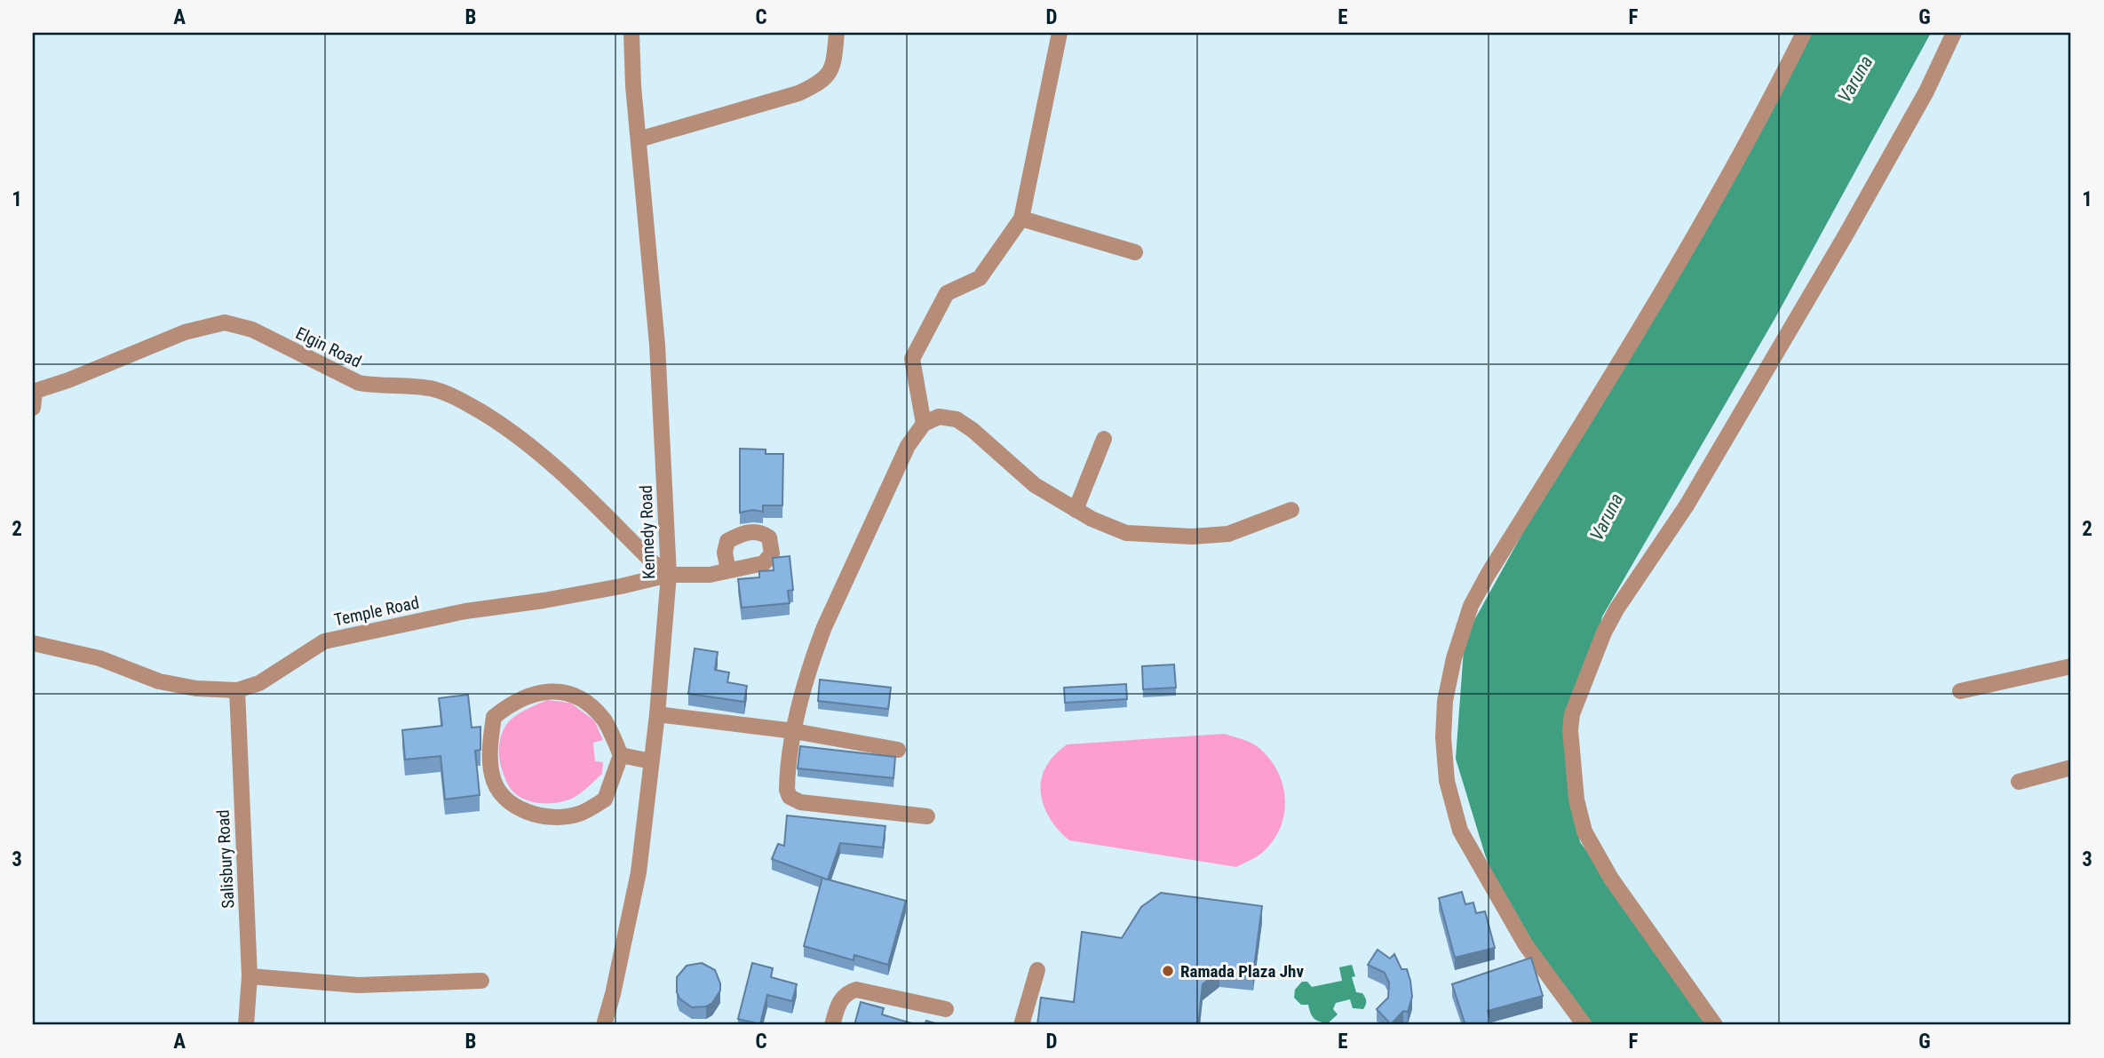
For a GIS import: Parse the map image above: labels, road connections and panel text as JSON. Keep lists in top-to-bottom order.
{
  "streets": {
    "street": [
      "Elgin Road",
      "Kennedy Road",
      "Temple Road",
      "Salisbury Road"
    ]
  },
  "crossings": [
    ["Elgin Road", "Kennedy Road"],
    ["Elgin Road", "Temple Road"],
    ["Kennedy Road", "Temple Road"],
    ["Temple Road", "Salisbury Road"]
  ],
  "water": ["Varuna"],
  "places": ["Ramada Plaza Jhv"],
  "grid": {
    "columns": [
      "A",
      "B",
      "C",
      "D",
      "E",
      "F",
      "G"
    ],
    "rows": ["1", "2", "3"]
  }
}
